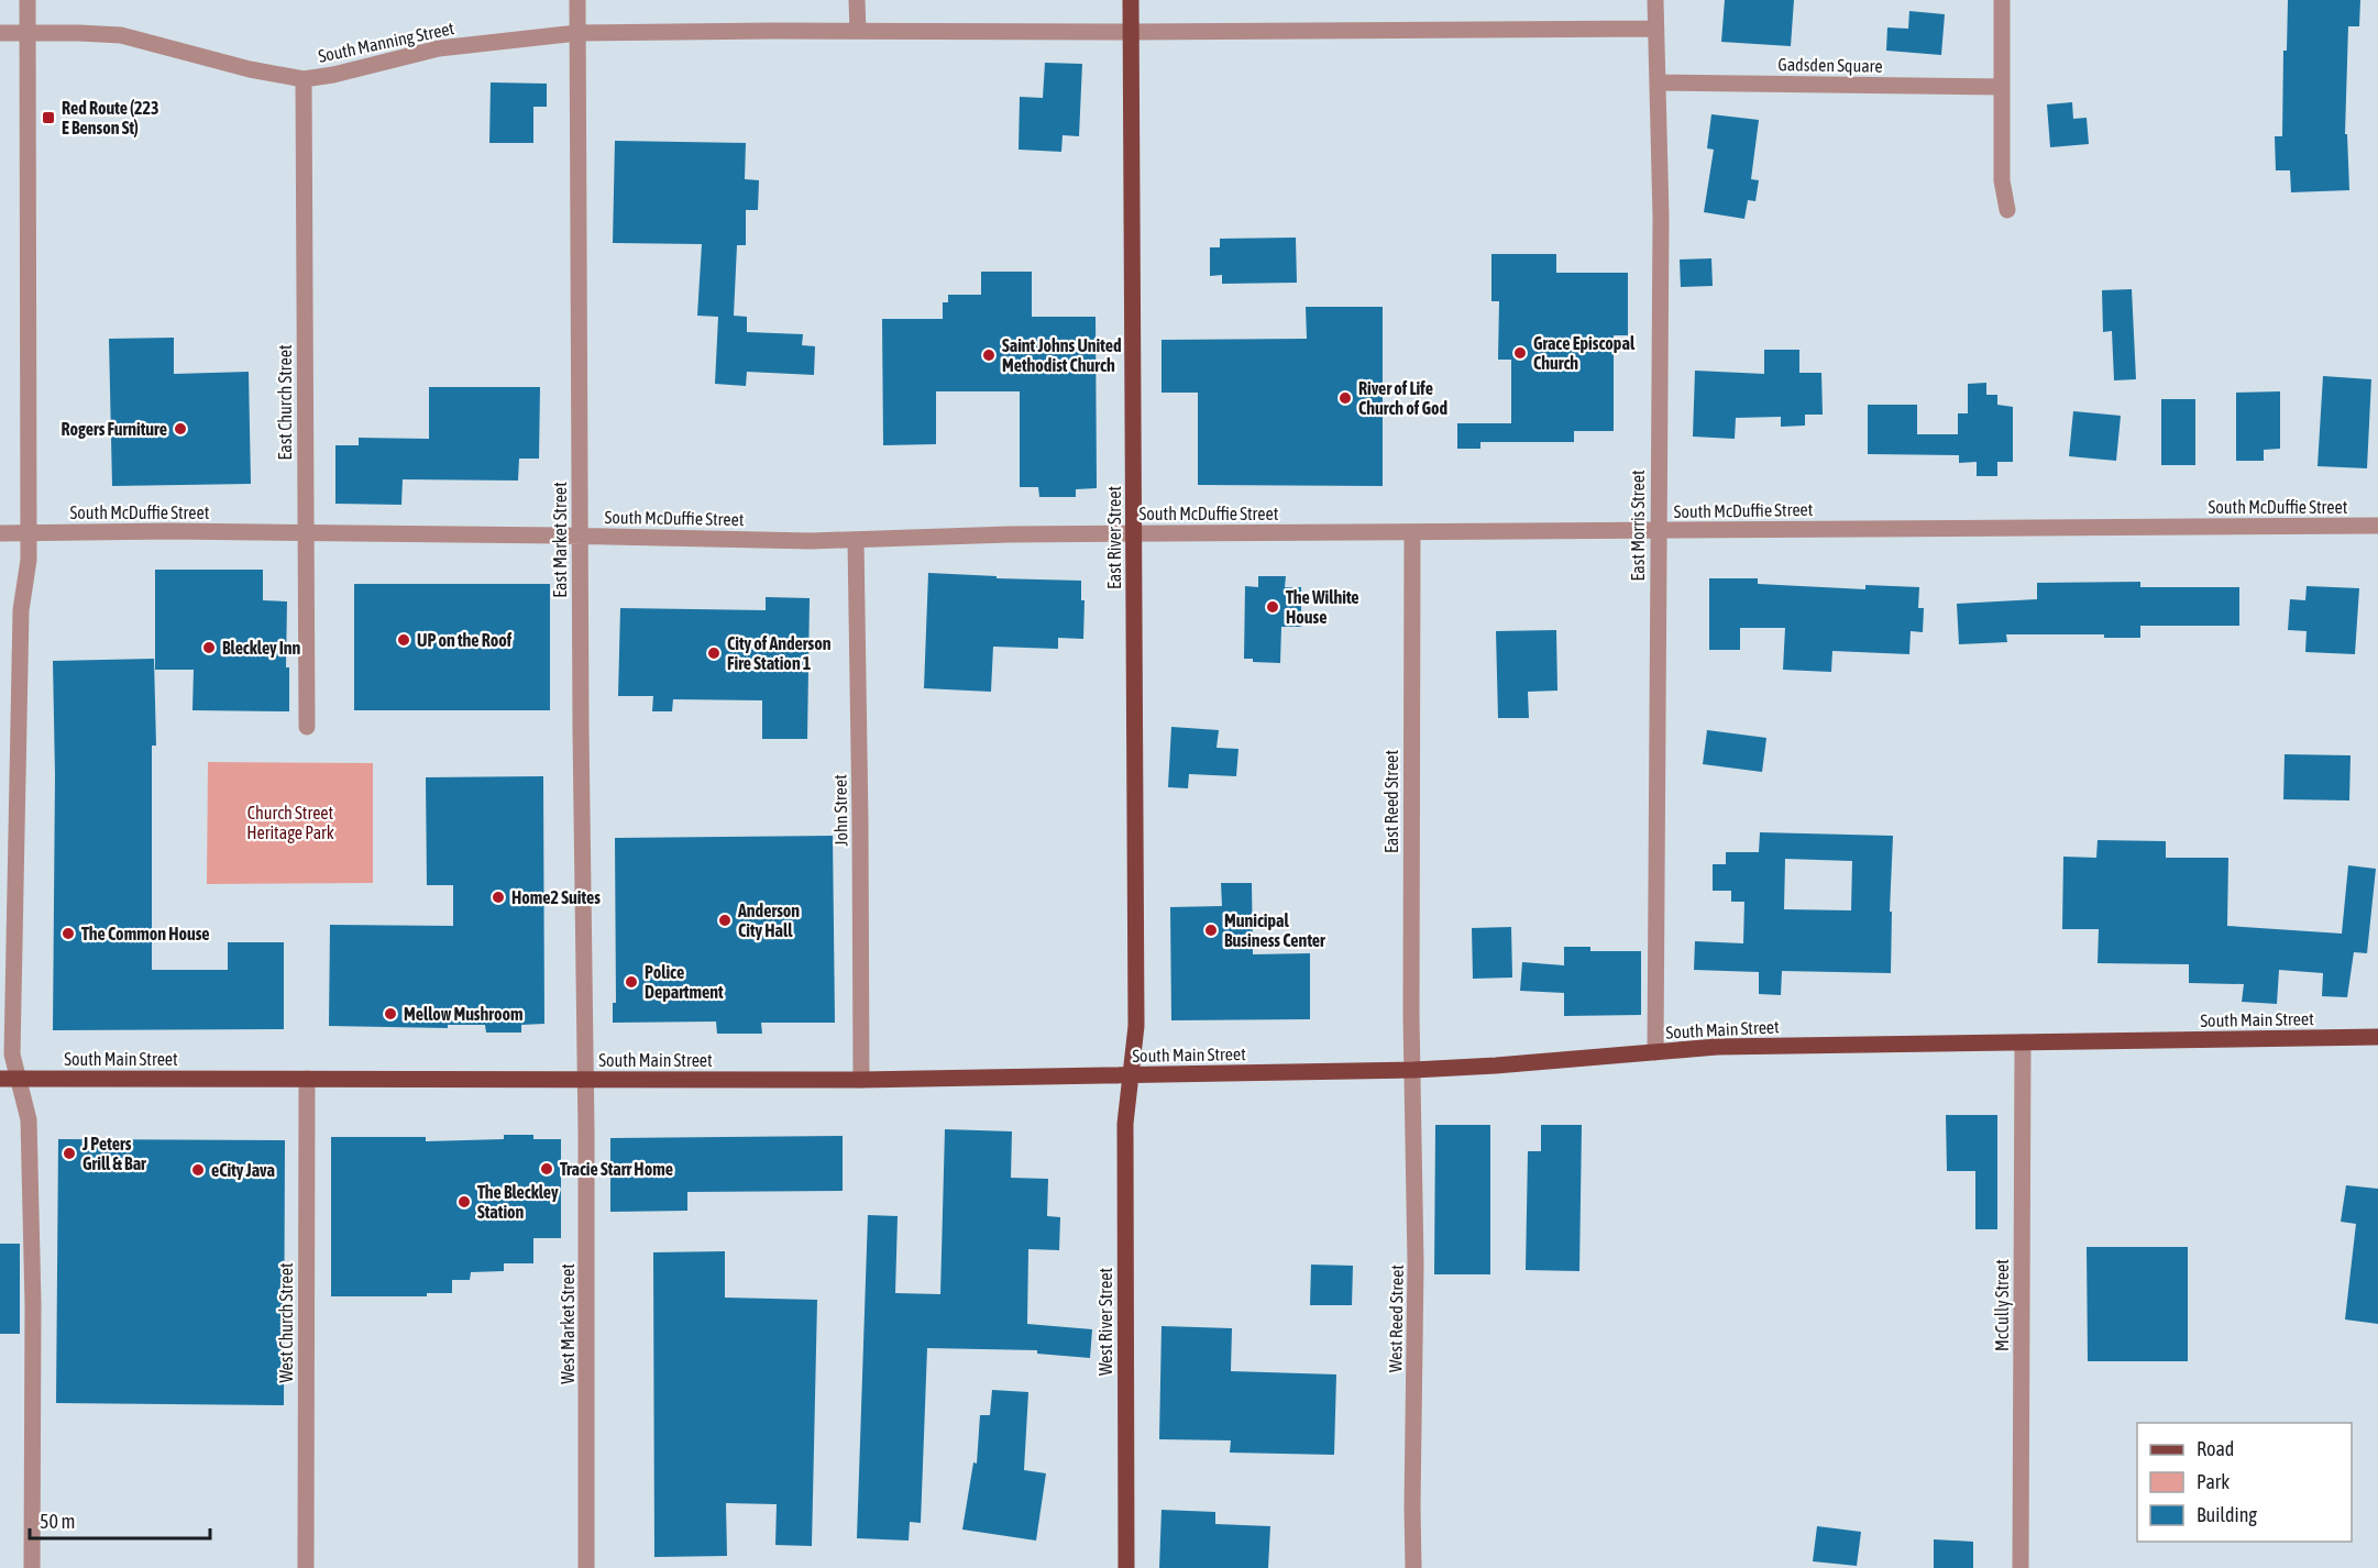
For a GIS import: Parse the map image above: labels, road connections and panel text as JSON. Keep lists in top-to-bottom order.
{
  "streets": {
    "main road": ["East River Street", "South Main Street", "West River Street"],
    "street": [
      "South Manning Street",
      "Gadsden Square",
      "East Church Street",
      "South McDuffie Street",
      "East Morris Street",
      "East Market Street",
      "East Reed Street",
      "John Street",
      "McCully Street",
      "West Reed Street",
      "West Church Street",
      "West Market Street"
    ]
  },
  "crossings": [
    ["South Manning Street", "East Church Street"],
    ["South Manning Street", "East Morris Street"],
    ["South Manning Street", "East River Street"],
    ["South Manning Street", "East Market Street"],
    ["Gadsden Square", "East Morris Street"],
    ["East Church Street", "South McDuffie Street"],
    ["South McDuffie Street", "East Morris Street"],
    ["South McDuffie Street", "East River Street"],
    ["South McDuffie Street", "East Market Street"],
    ["South McDuffie Street", "East Reed Street"],
    ["South McDuffie Street", "John Street"],
    ["East Morris Street", "South Main Street"],
    ["East River Street", "South Main Street"],
    ["East River Street", "West River Street"],
    ["East Market Street", "South Main Street"],
    ["East Market Street", "West Market Street"],
    ["East Reed Street", "South Main Street"],
    ["East Reed Street", "West Reed Street"],
    ["John Street", "South Main Street"],
    ["South Main Street", "McCully Street"],
    ["South Main Street", "West Reed Street"],
    ["South Main Street", "West River Street"],
    ["South Main Street", "West Church Street"],
    ["South Main Street", "West Market Street"]
  ],
  "parks": ["Church Street Heritage Park"],
  "places": {
    "transit": ["Red Route (223 E Benson St)"],
    "other": [
      "Grace Episcopal Church",
      "Saint Johns United Methodist Church",
      "River of Life Church of God",
      "Rogers Furniture",
      "The Wilhite House",
      "UP on the Roof",
      "Bleckley Inn",
      "City of Anderson Fire Station 1",
      "Home2 Suites",
      "Anderson City Hall",
      "Municipal Business Center",
      "The Common House",
      "Police Department",
      "Mellow Mushroom",
      "J Peters Grill & Bar",
      "Tracie Starr Home",
      "eCity Java",
      "The Bleckley Station"
    ]
  },
  "legend": ["Road", "Park", "Building"],
  "scale_bar": "50 m"
}
